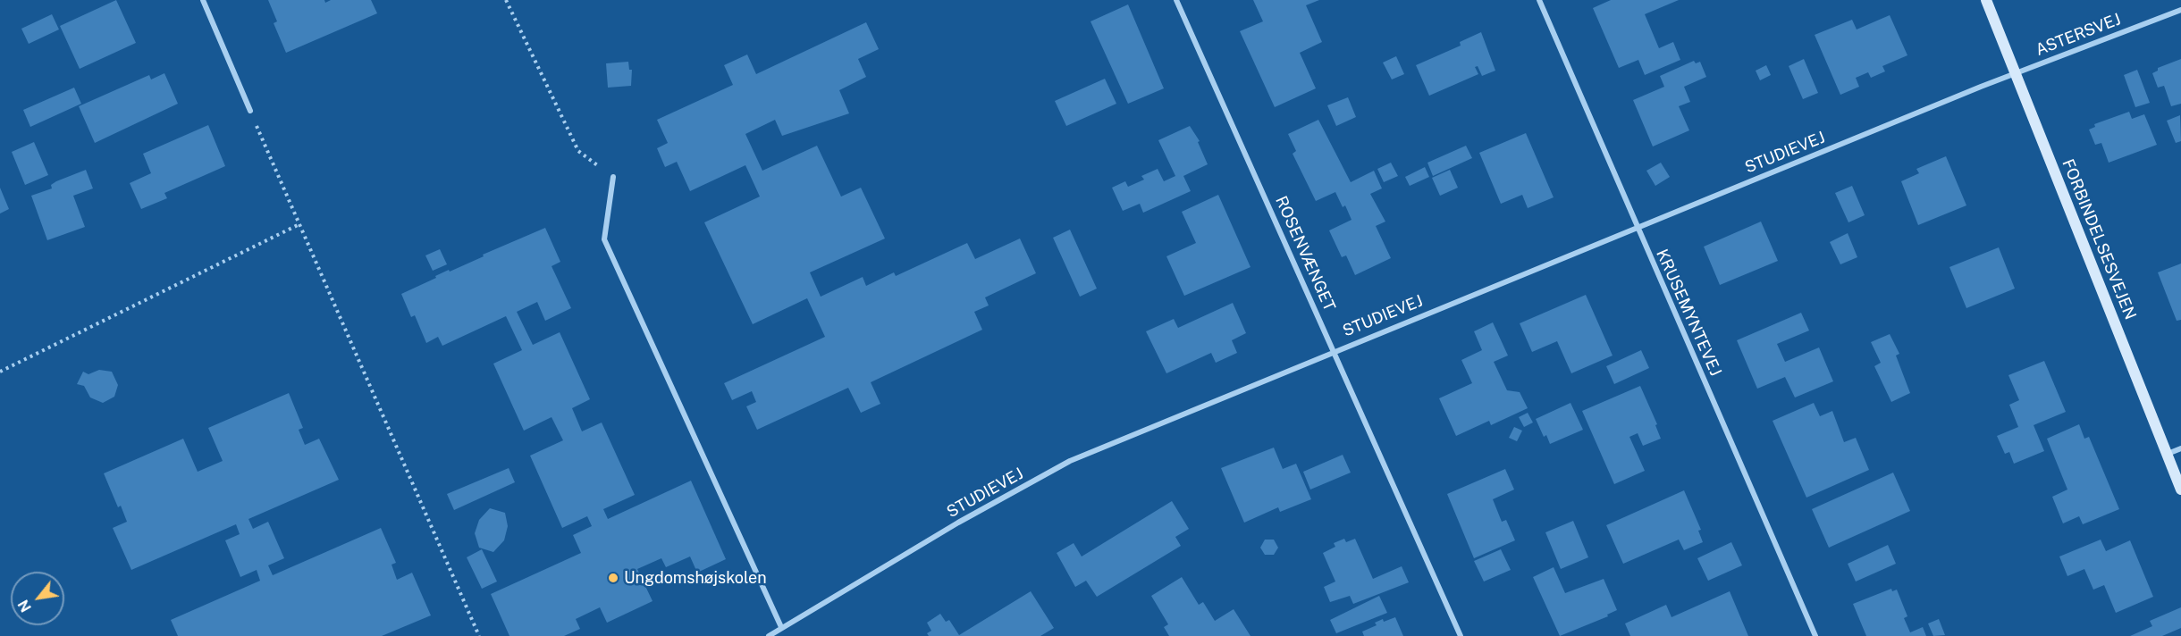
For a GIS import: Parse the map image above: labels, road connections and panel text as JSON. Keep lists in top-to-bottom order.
{
  "streets": {
    "street": [
      "ASTERSVEJ",
      "STUDIEVEJ",
      "FORBINDELSESVEJEN",
      "ROSENVÆNGET",
      "KRUSEMYNTEVEJ"
    ]
  },
  "crossings": [
    ["ASTERSVEJ", "STUDIEVEJ"],
    ["ASTERSVEJ", "FORBINDELSESVEJEN"],
    ["STUDIEVEJ", "FORBINDELSESVEJEN"],
    ["STUDIEVEJ", "ROSENVÆNGET"],
    ["STUDIEVEJ", "KRUSEMYNTEVEJ"]
  ],
  "places": ["Ungdomshøjskolen"],
  "north": "bottom left"
}
